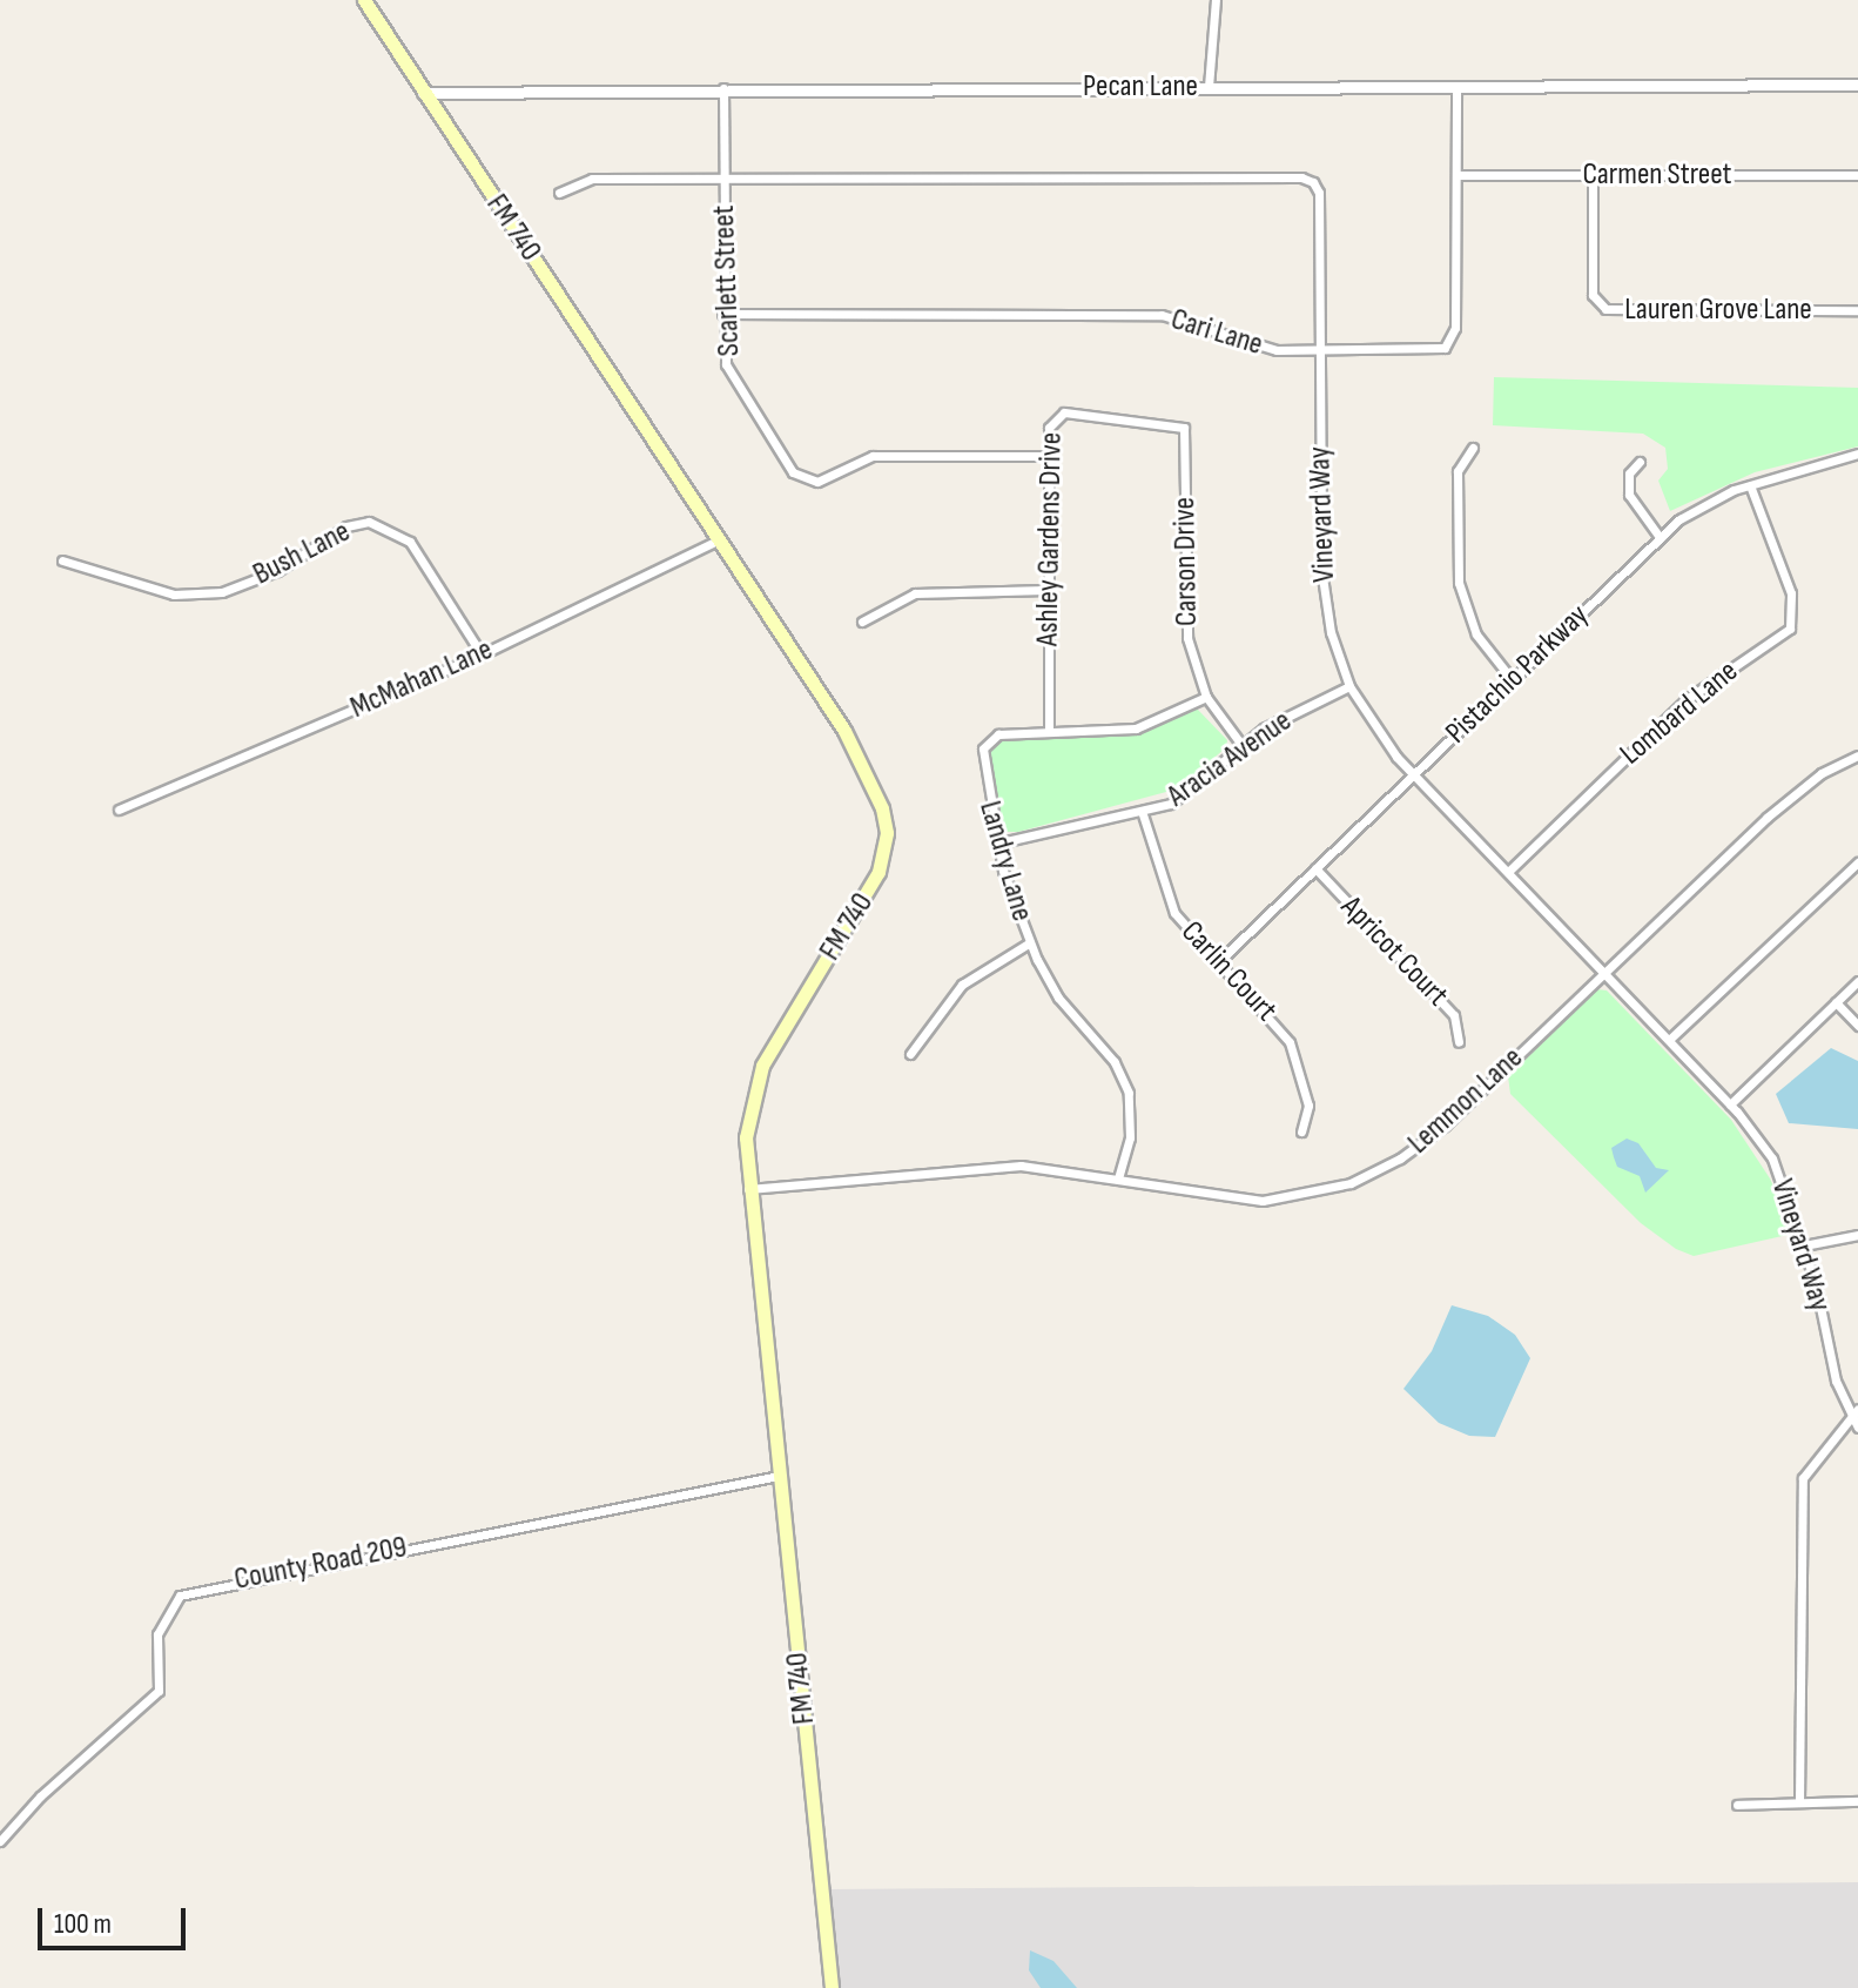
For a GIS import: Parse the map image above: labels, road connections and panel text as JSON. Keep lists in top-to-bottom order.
{
  "streets": {
    "main road": ["FM 740"],
    "street": [
      "Pecan Lane",
      "Carmen Street",
      "Scarlett Street",
      "Lauren Grove Lane",
      "Cari Lane",
      "Vineyard Way",
      "Ashley Gardens Drive",
      "Bush Lane",
      "Carson Drive",
      "Pistachio Parkway",
      "McMahan Lane",
      "Lombard Lane",
      "Aracia Avenue",
      "Landry Lane",
      "Apricot Court",
      "Carlin Court",
      "Lemmon Lane",
      "County Road 209"
    ]
  },
  "crossings": [
    ["Pecan Lane", "FM 740"],
    ["Pecan Lane", "Scarlett Street"],
    ["Pecan Lane", "Cari Lane"],
    ["Carmen Street", "Lauren Grove Lane"],
    ["Carmen Street", "Cari Lane"],
    ["FM 740", "McMahan Lane"],
    ["FM 740", "Lemmon Lane"],
    ["FM 740", "County Road 209"],
    ["Scarlett Street", "Cari Lane"],
    ["Scarlett Street", "Vineyard Way"],
    ["Scarlett Street", "Ashley Gardens Drive"],
    ["Cari Lane", "Vineyard Way"],
    ["Vineyard Way", "Pistachio Parkway"],
    ["Vineyard Way", "Lombard Lane"],
    ["Vineyard Way", "Aracia Avenue"],
    ["Vineyard Way", "Lemmon Lane"],
    ["Ashley Gardens Drive", "Carson Drive"],
    ["Ashley Gardens Drive", "Landry Lane"],
    ["Bush Lane", "McMahan Lane"],
    ["Carson Drive", "Aracia Avenue"],
    ["Carson Drive", "Landry Lane"],
    ["Pistachio Parkway", "Lombard Lane"],
    ["Pistachio Parkway", "Apricot Court"],
    ["Pistachio Parkway", "Carlin Court"],
    ["Aracia Avenue", "Landry Lane"],
    ["Aracia Avenue", "Carlin Court"],
    ["Landry Lane", "Lemmon Lane"]
  ],
  "scale_bar": "100 m"
}
